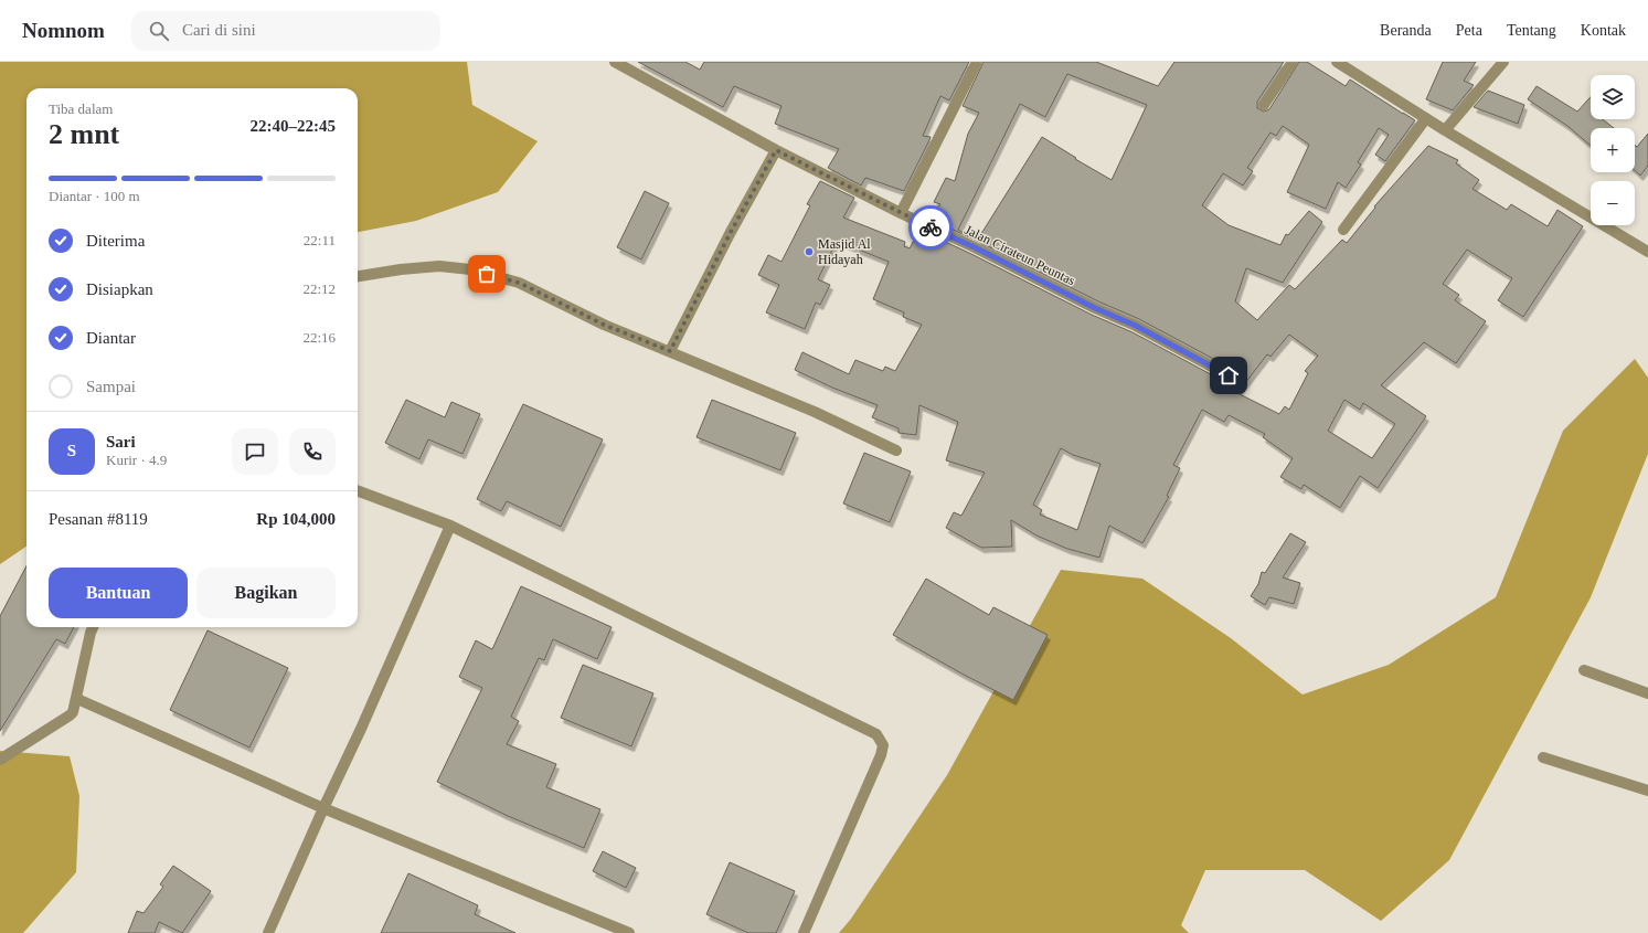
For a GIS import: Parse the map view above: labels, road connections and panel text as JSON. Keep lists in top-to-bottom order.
{
  "streets": {
    "street": ["Jalan Cirateun Peuntas"]
  },
  "places": ["Masjid Al Hidayah"],
  "page": {
    "header": "Nomnom",
    "search": "Cari di sini",
    "nav": [
      "Beranda",
      "Peta",
      "Tentang",
      "Kontak"
    ],
    "map_buttons": ["+", "−"],
    "heading": ["2 mnt", "Tiba dalam", "22:40–22:45"],
    "panel": [
      "Sari",
      "Kurir · 4.9",
      "Pesanan #8119",
      "Rp 104,000"
    ],
    "bar": "Diantar · 100 m",
    "list": [
      ["Diterima", "22:11"],
      ["Disiapkan", "22:12"],
      ["Diantar", "22:16"],
      "Sampai"
    ],
    "round": "S",
    "buttons": ["Bantuan", "Bagikan"]
  }
}
